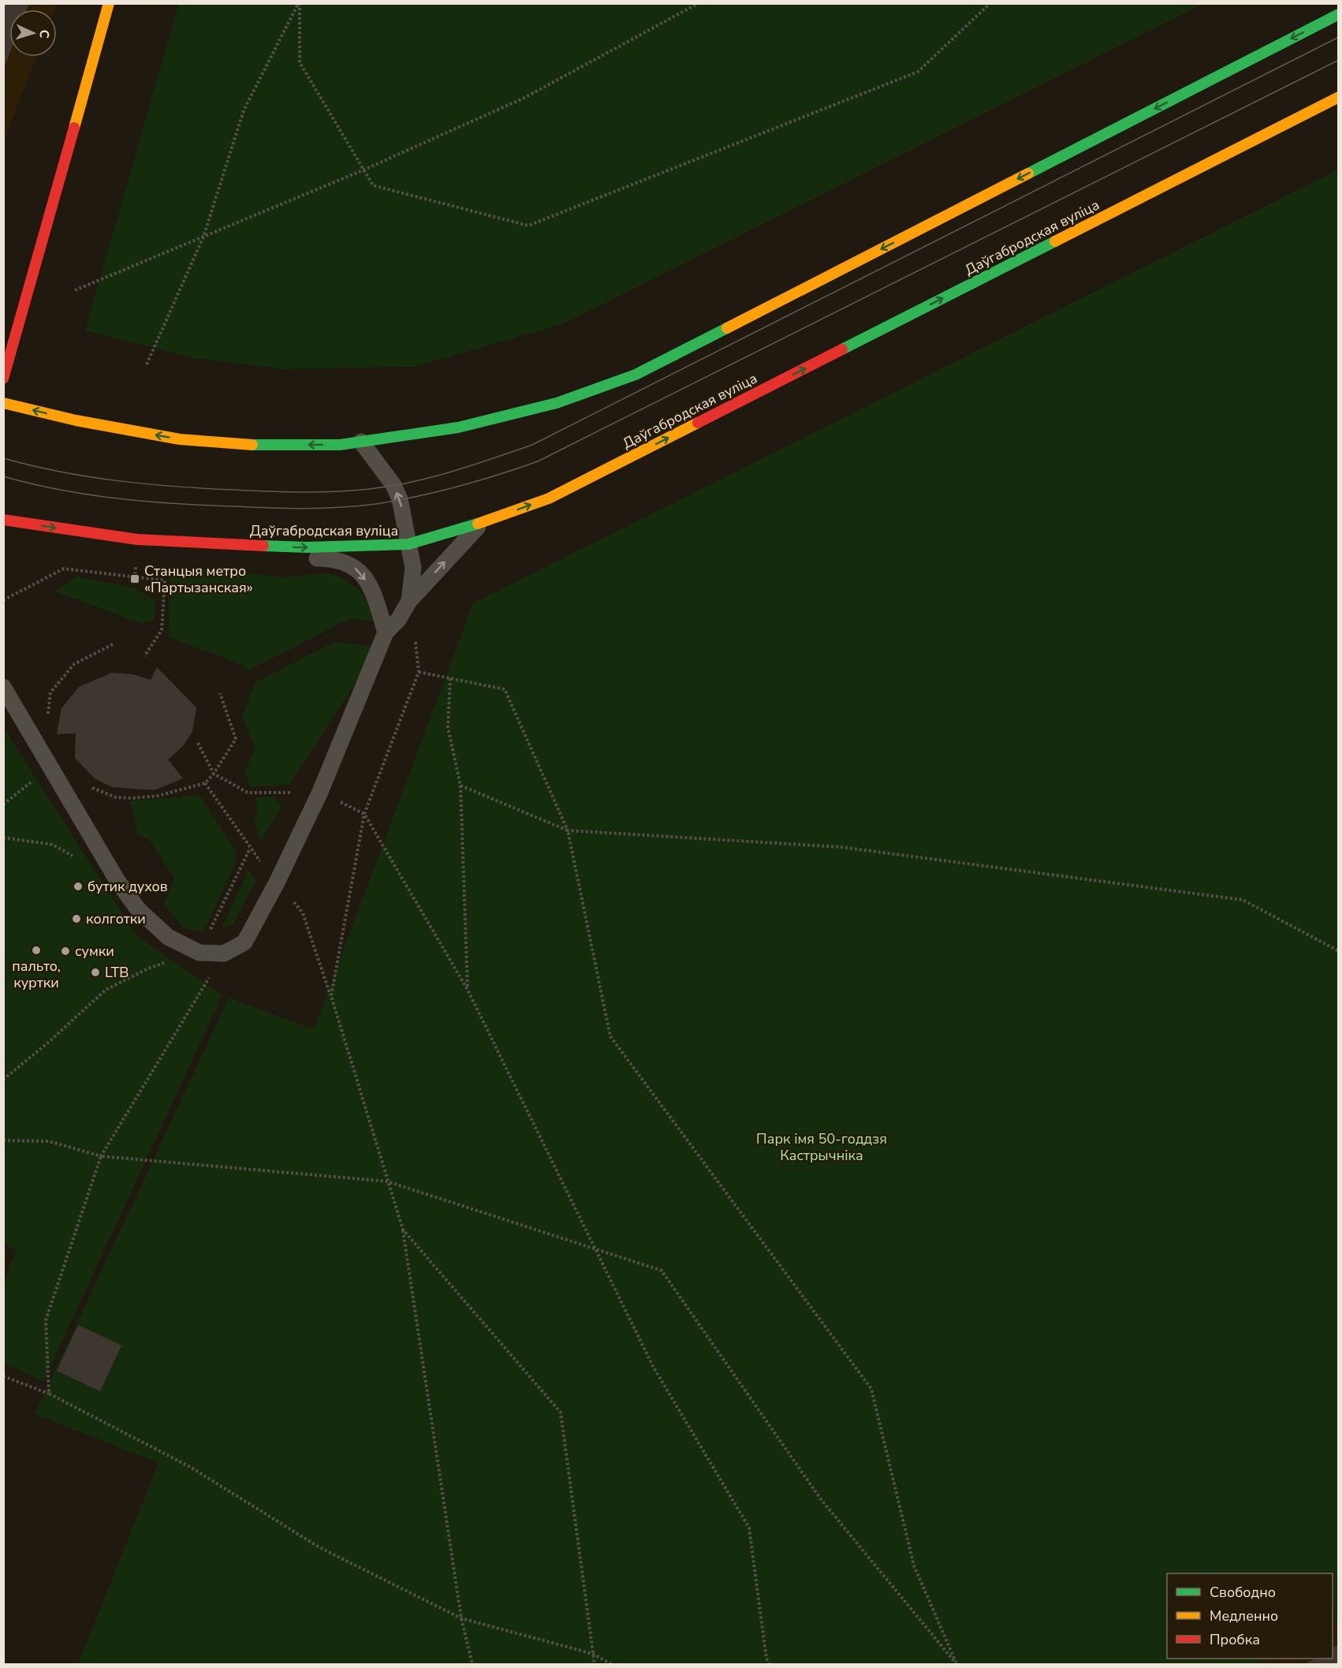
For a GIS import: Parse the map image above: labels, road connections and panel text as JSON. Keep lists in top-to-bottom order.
{
  "streets": {
    "main road": ["Даўгабродская вуліца"]
  },
  "parks": ["Парк імя 50-годдзя Кастрычніка"],
  "places": {
    "transit": ["Станцыя метро «Партызанская»"],
    "other": [
      "бутик духов",
      "колготки",
      "пальто, куртки",
      "сумки",
      "LTB"
    ]
  },
  "legend": ["Свободно", "Медленно", "Пробка"],
  "north": "right"
}
